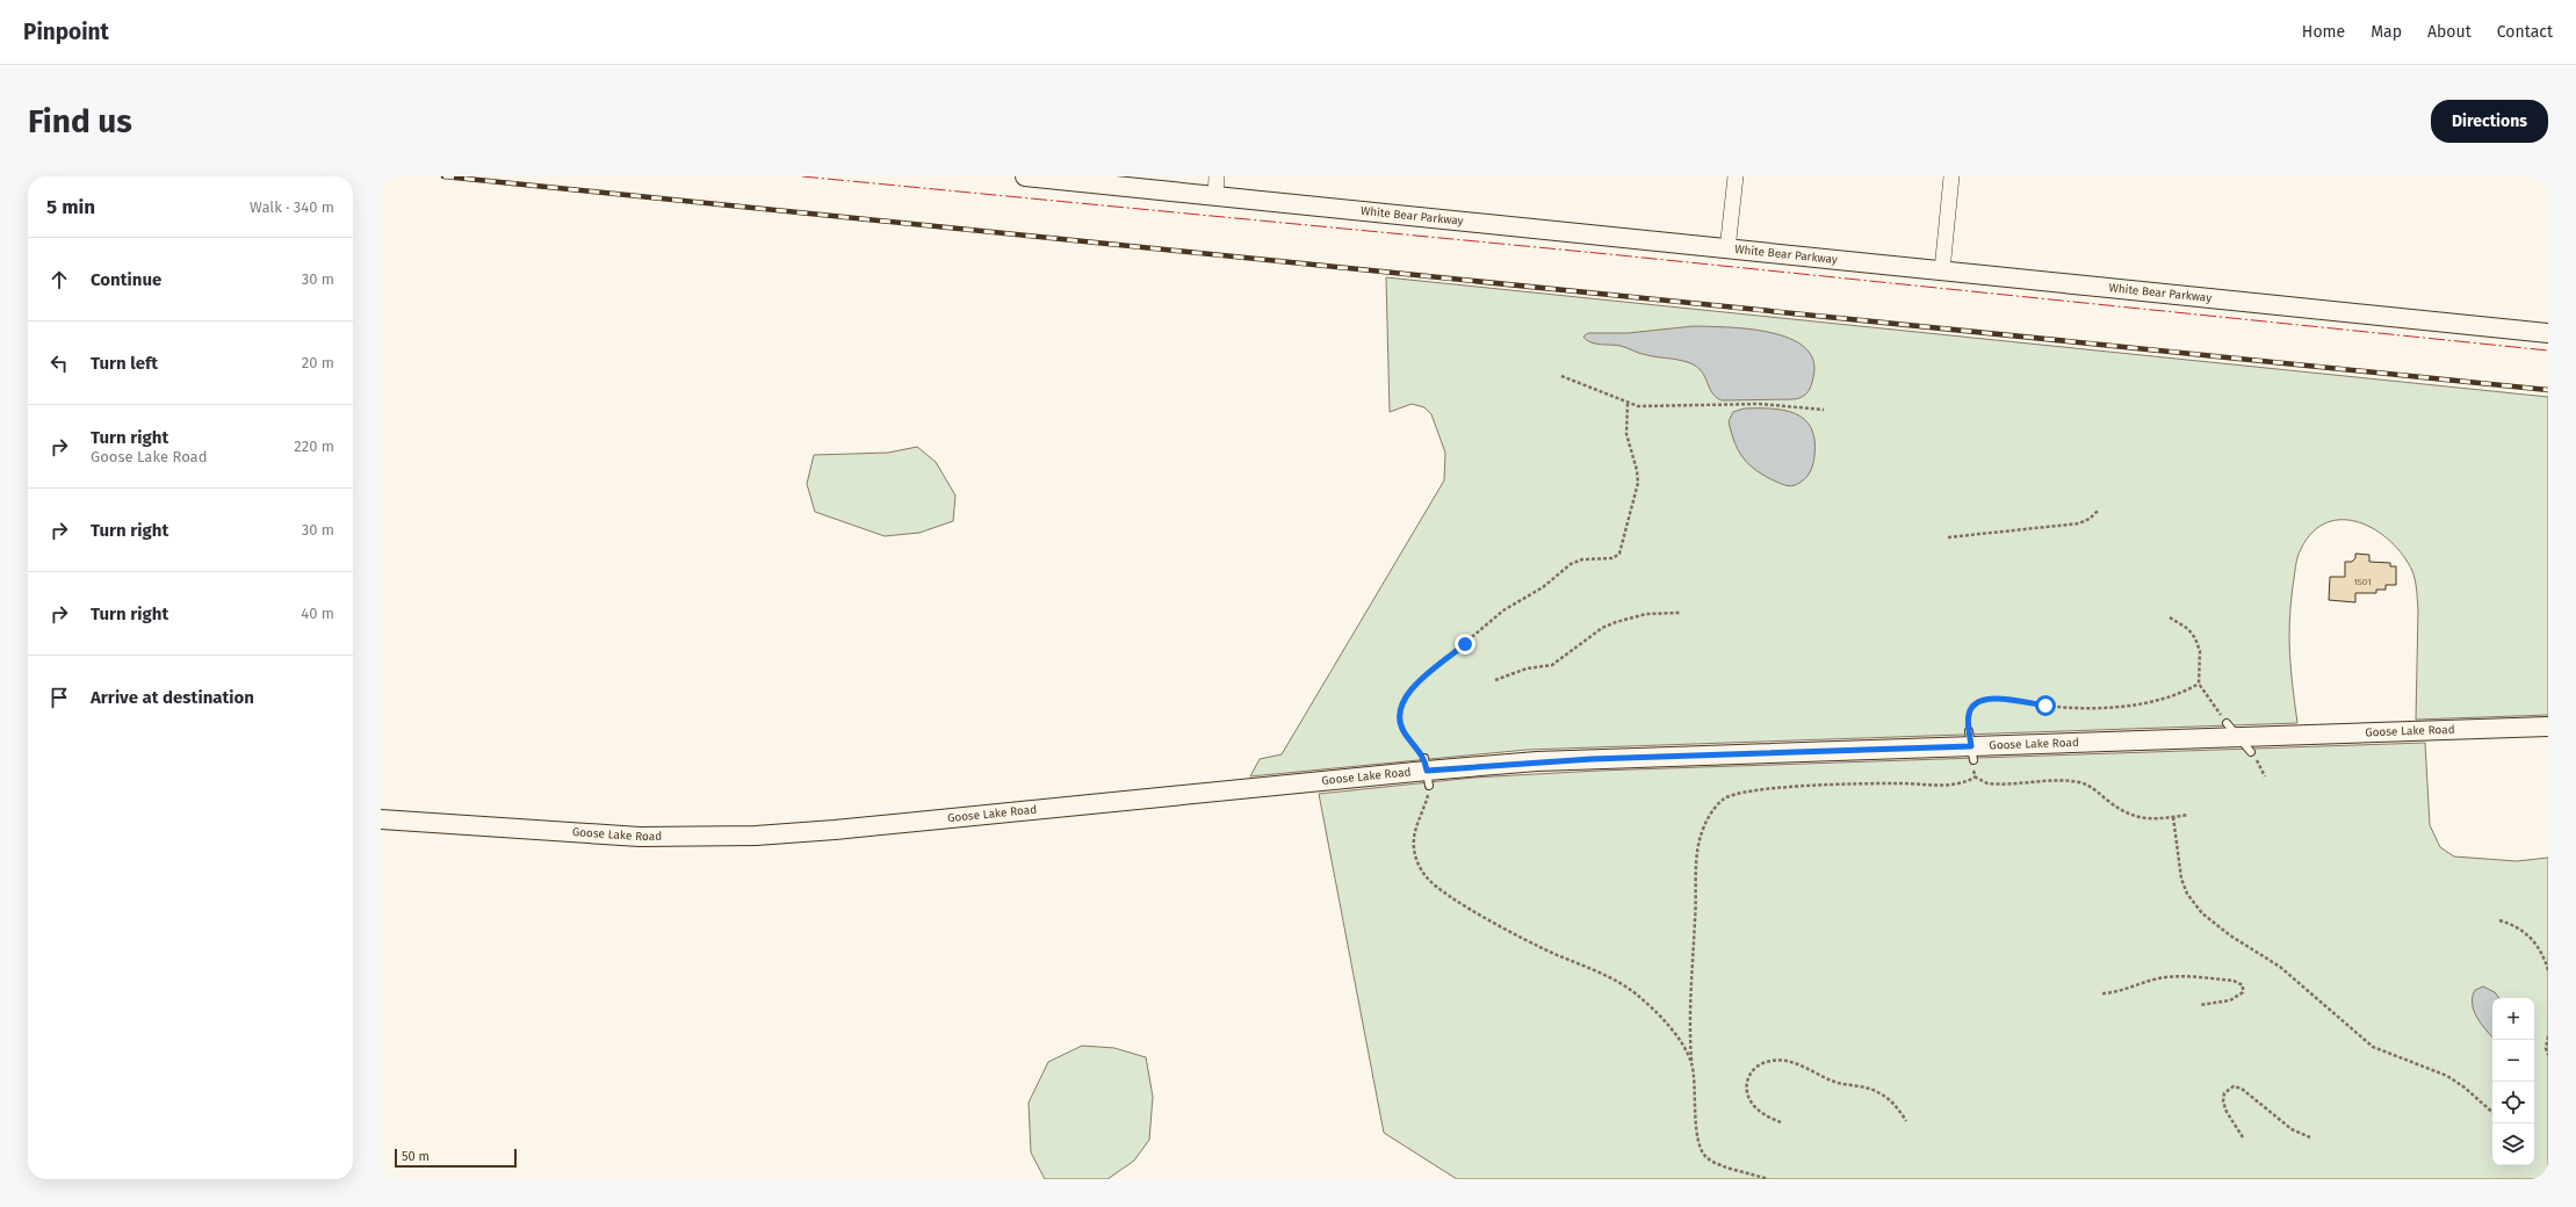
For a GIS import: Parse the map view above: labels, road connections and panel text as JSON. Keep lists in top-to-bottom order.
{
  "streets": {
    "street": ["White Bear Parkway", "Goose Lake Road"]
  },
  "house_numbers": ["1501"],
  "scale_bar": "50 m",
  "page": {
    "header": "Pinpoint",
    "nav": [
      "Home",
      "Map",
      "About",
      "Contact"
    ],
    "buttons": "Directions",
    "title": "Find us",
    "heading": ["5 min", "Walk · 340 m"],
    "list": [
      ["Continue", "30 m"],
      ["Turn left", "20 m"],
      ["Turn right", "Goose Lake Road", "220 m"],
      ["Turn right", "30 m"],
      ["Turn right", "40 m"],
      "Arrive at destination"
    ],
    "map_buttons": ["+", "−"],
    "scale": "50 m"
  }
}
